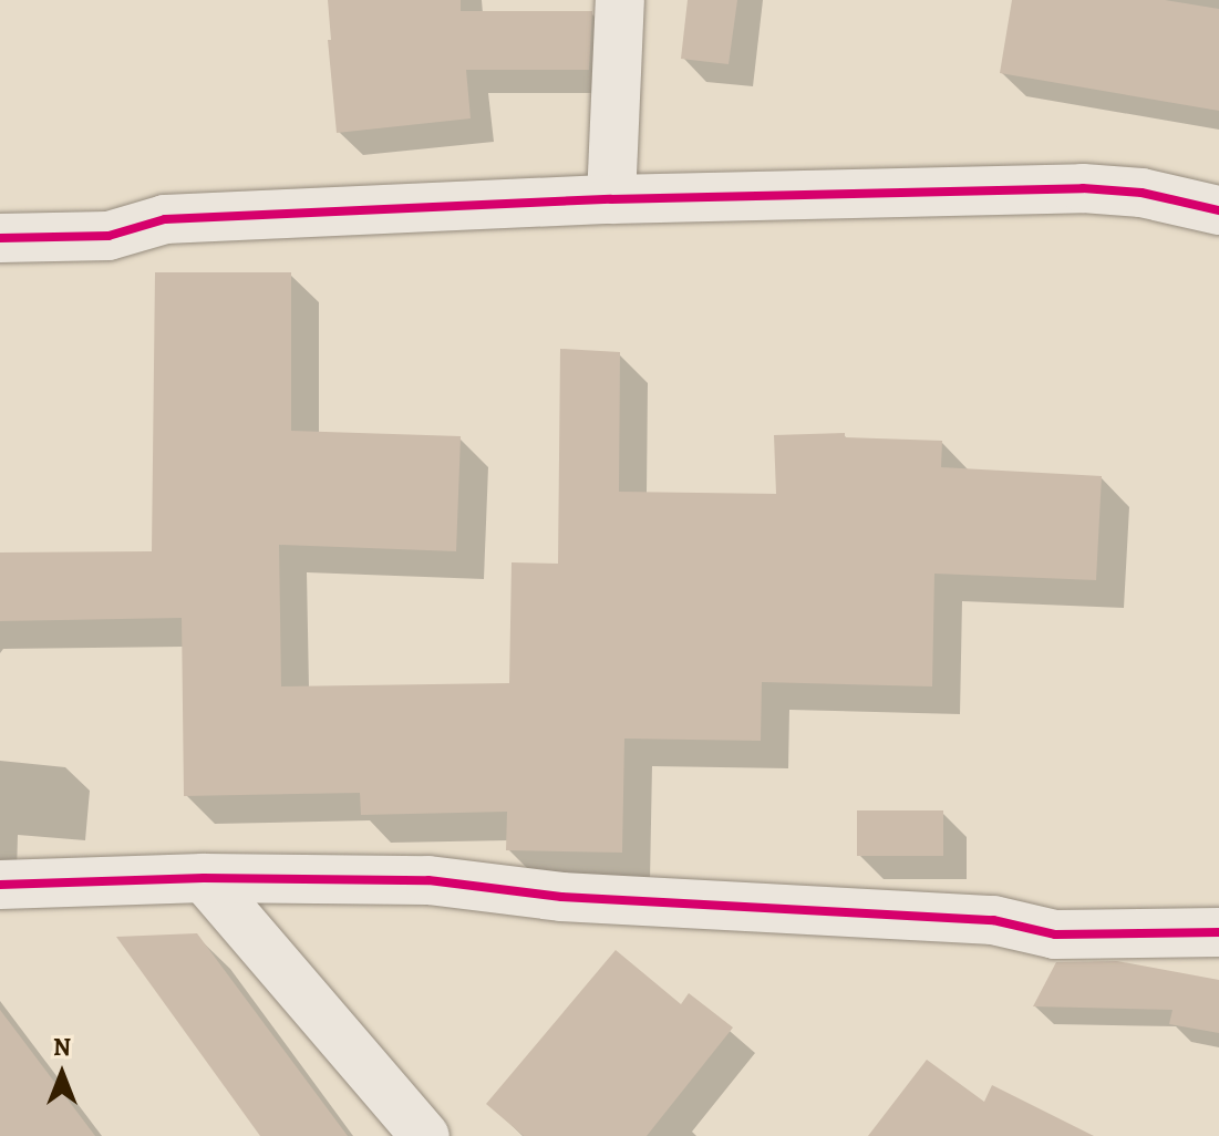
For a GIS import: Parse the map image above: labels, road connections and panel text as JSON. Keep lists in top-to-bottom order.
{
  "north": "top"
}
